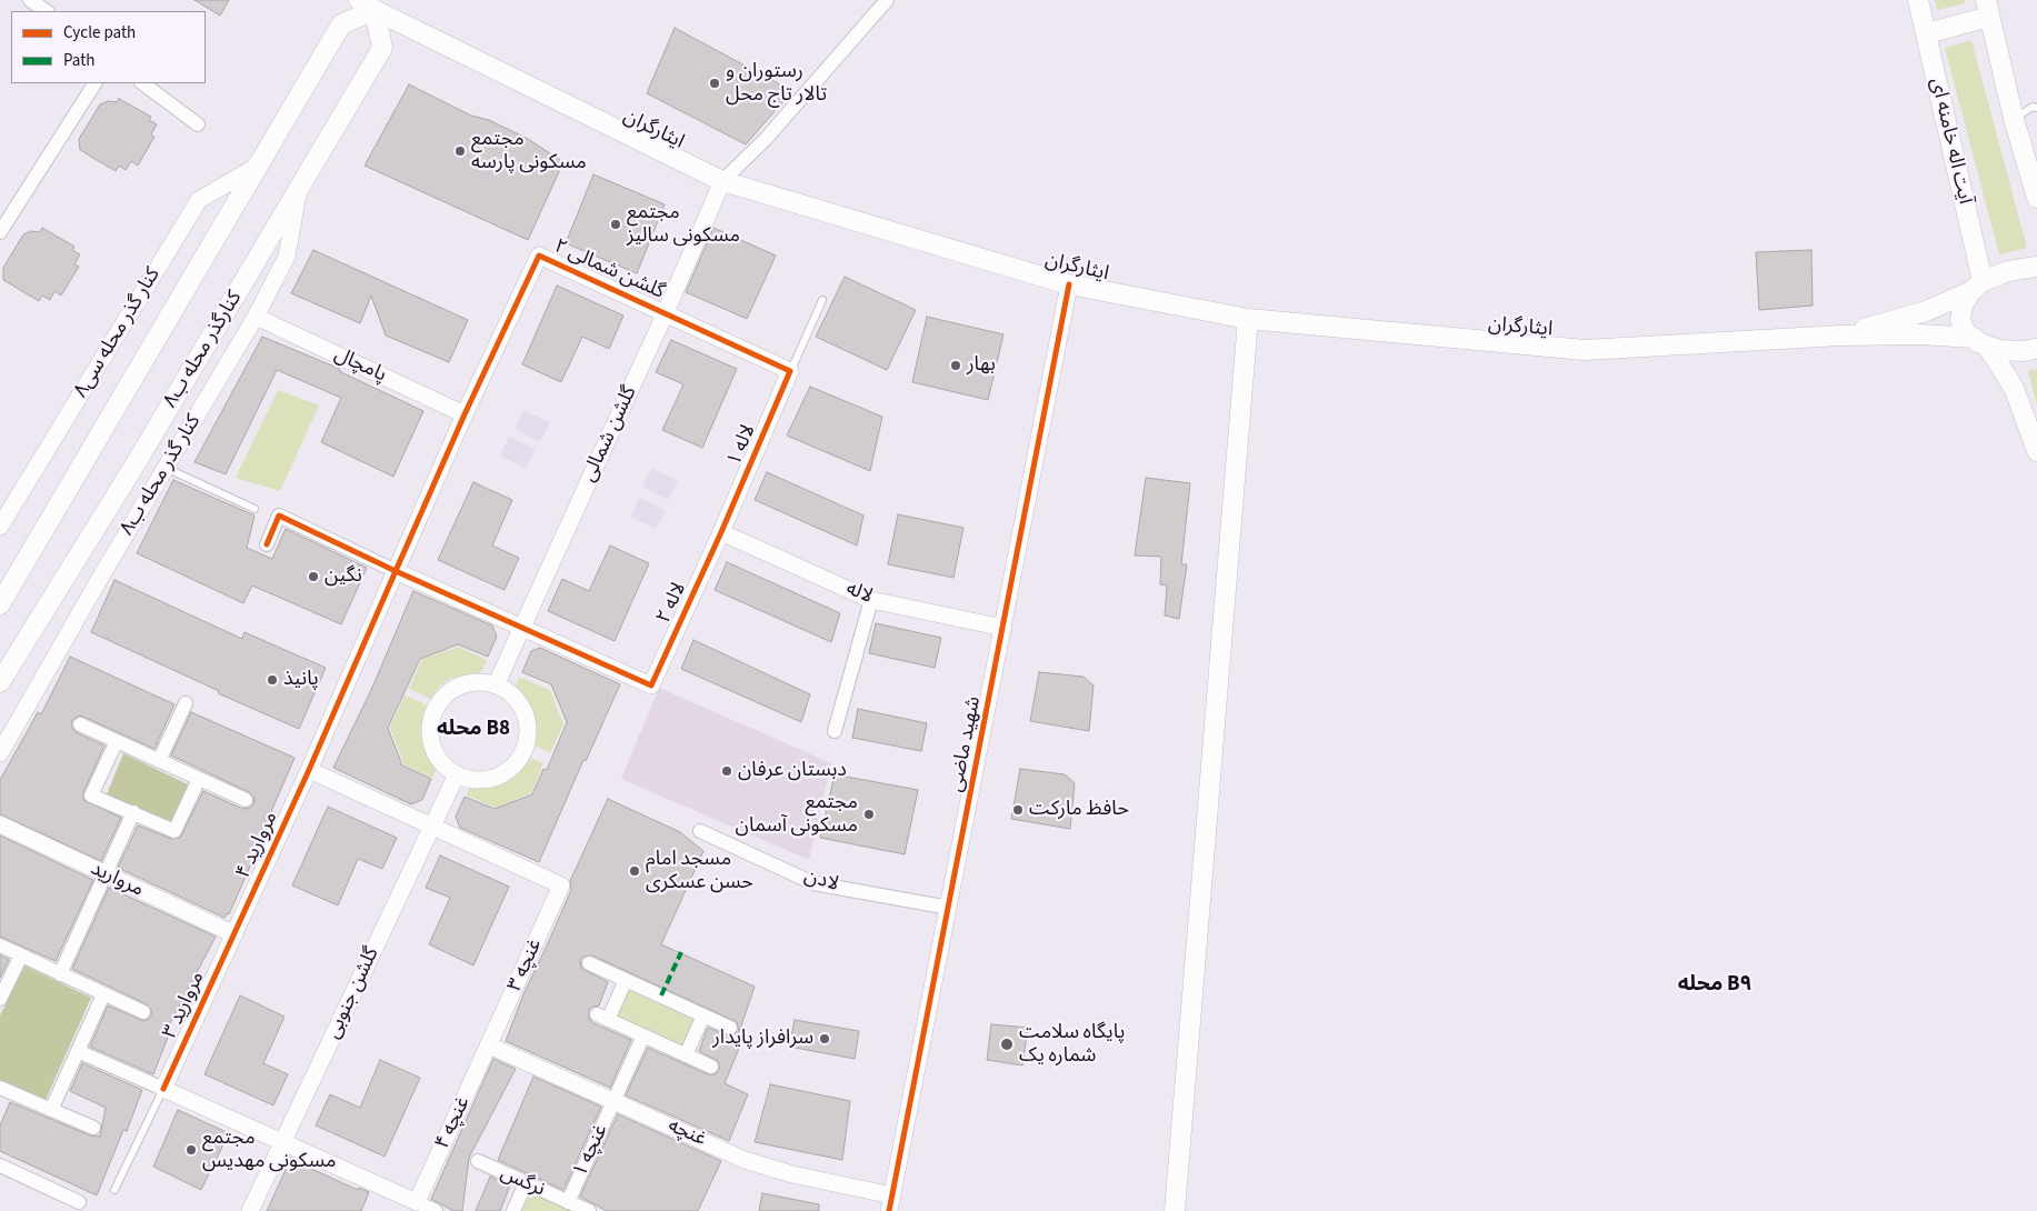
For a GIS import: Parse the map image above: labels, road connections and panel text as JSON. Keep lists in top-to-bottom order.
{
  "streets": {
    "main road": ["ایثارگران", "آیت اله خامنه ای", "کنارگذر محله ب۸"],
    "street": [
      "گلشن شمالی ۲",
      "کنار گذر محله سی۸",
      "پامچال",
      "گلشن شمالی",
      "لاله ۱",
      "کنار گذر محله ب۸",
      "لاله",
      "لاله ۲",
      "شهید ماضی",
      "مروارید ۴",
      "مروارید",
      "لادن",
      "غنچه ۳",
      "گلشن جنوبی",
      "مروارید ۳",
      "غنچه ۴",
      "غنچه",
      "غنچه ۱",
      "نرگس"
    ]
  },
  "crossings": [
    ["ایثارگران", "آیت اله خامنه ای"],
    ["ایثارگران", "کنارگذر محله ب۸"],
    ["ایثارگران", "گلشن شمالی"],
    ["ایثارگران", "شهید ماضی"],
    ["گلشن شمالی ۲", "گلشن شمالی"],
    ["گلشن شمالی ۲", "لاله ۱"],
    ["گلشن شمالی ۲", "مروارید ۴"],
    ["کنارگذر محله ب۸", "کنار گذر محله ب۸"],
    ["پامچال", "کنار گذر محله ب۸"],
    ["پامچال", "مروارید ۴"],
    ["گلشن شمالی", "لاله ۲"],
    ["گلشن شمالی", "گلشن جنوبی"],
    ["لاله ۱", "لاله"],
    ["لاله ۱", "لاله ۲"],
    ["لاله", "لاله ۲"],
    ["لاله", "شهید ماضی"],
    ["شهید ماضی", "لادن"],
    ["شهید ماضی", "غنچه"],
    ["مروارید ۴", "مروارید"],
    ["مروارید ۴", "مروارید ۳"],
    ["مروارید", "مروارید ۳"],
    ["غنچه ۳", "گلشن جنوبی"],
    ["غنچه ۳", "غنچه ۴"],
    ["غنچه ۳", "غنچه"],
    ["غنچه ۴", "غنچه"],
    ["غنچه", "غنچه ۱"],
    ["غنچه ۱", "نرگس"]
  ],
  "districts": ["محله B8", "محله B۹"],
  "places": [
    "رستوران و تالار تاج محل",
    "مجتمع مسکونی پارسه",
    "مجتمع مسکونی سالیز",
    "بهار",
    "نگین",
    "پانیذ",
    "دبستان عرفان",
    "حافظ مارکت",
    "مجتمع مسکونی آسمان",
    "مسجد امام حسن عسکری",
    "سرافراز پایدار",
    "پایگاه سلامت شماره یک",
    "مجتمع مسکونی مهدیس"
  ],
  "legend": ["Cycle path", "Path"]
}
